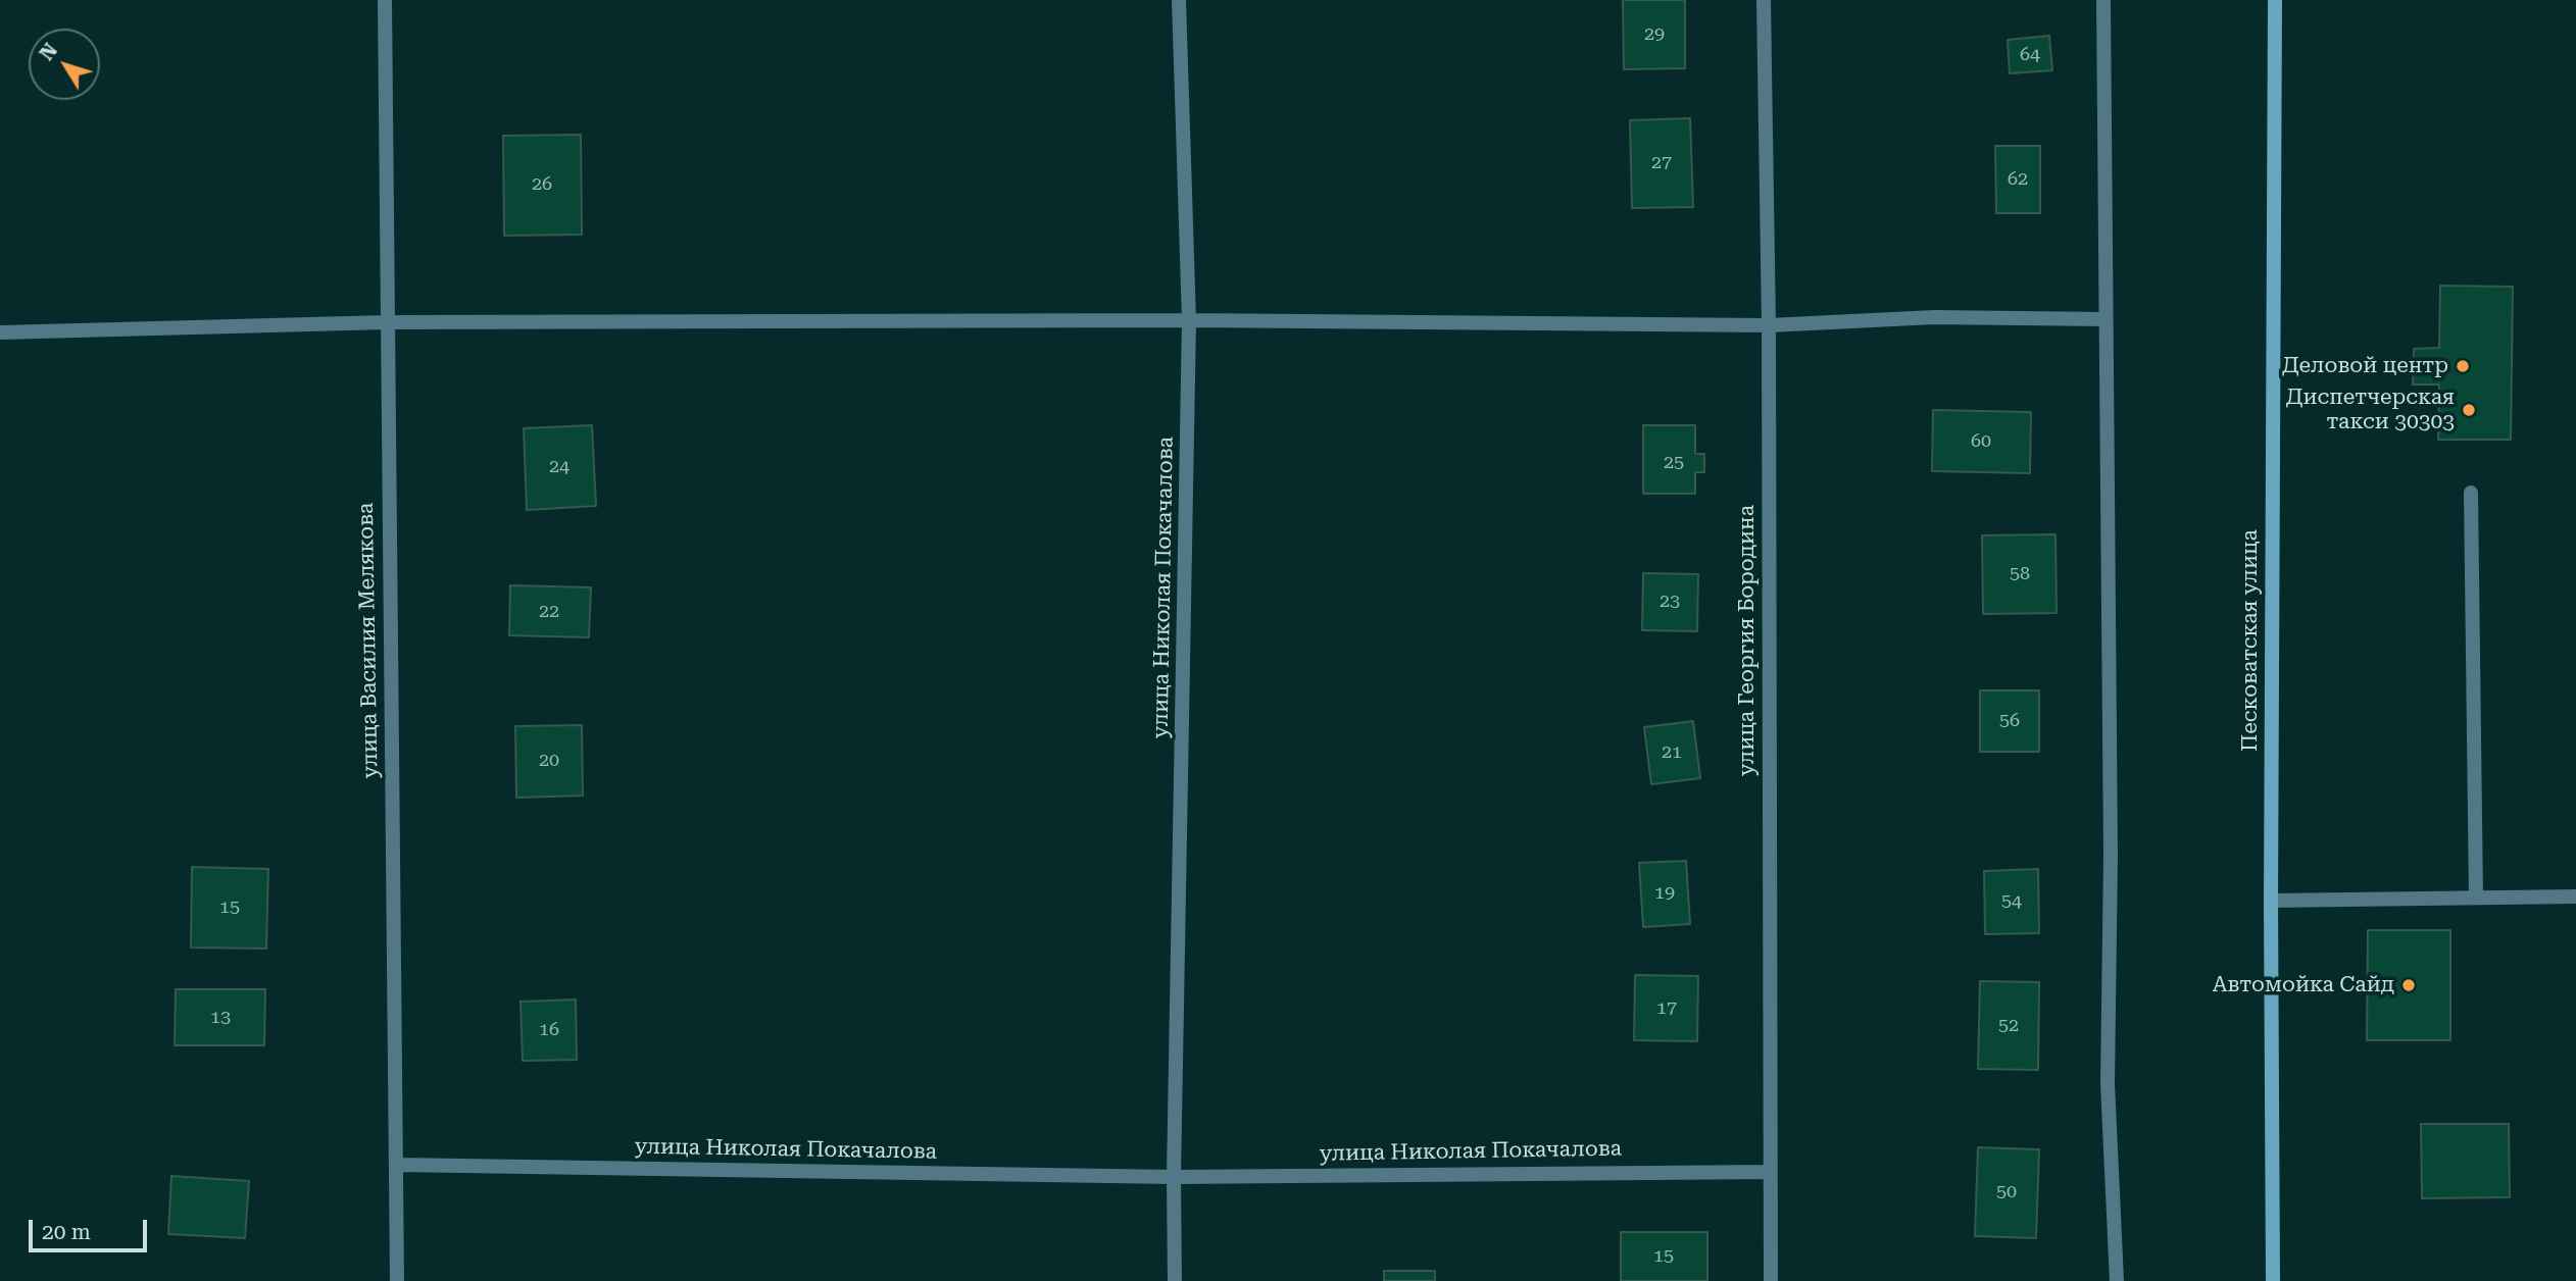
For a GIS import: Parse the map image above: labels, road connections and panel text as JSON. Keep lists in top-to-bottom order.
{
  "streets": {
    "main road": ["Песковатская улица"],
    "street": ["улица Николая Покачалова", "улица Василия Мелякова", "улица Георгия Бородина"]
  },
  "crossings": [
    ["улица Николая Покачалова", "улица Василия Мелякова"],
    ["улица Николая Покачалова", "улица Георгия Бородина"]
  ],
  "places": ["Деловой центр", "Диспетчерская такси 30303", "Автомойка Сайд"],
  "house_numbers": [
    "29",
    "64",
    "27",
    "62",
    "26",
    "60",
    "25",
    "24",
    "58",
    "23",
    "22",
    "56",
    "21",
    "20",
    "19",
    "54",
    "15",
    "17",
    "13",
    "52",
    "16",
    "50",
    "15"
  ],
  "scale_bar": "20 m",
  "north": "top left"
}
